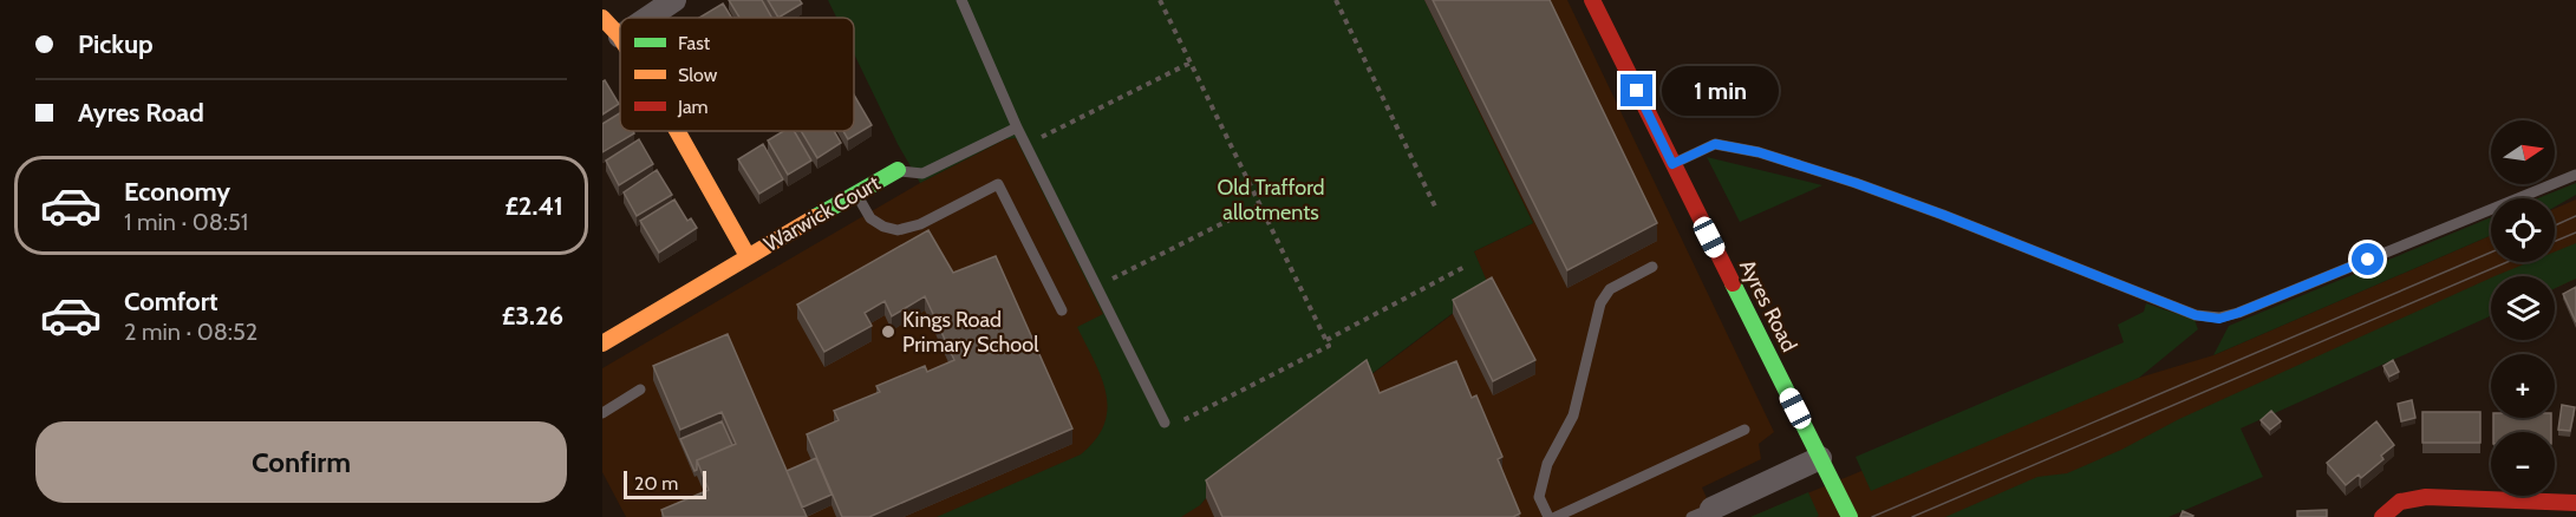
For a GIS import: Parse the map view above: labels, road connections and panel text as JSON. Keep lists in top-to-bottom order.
{
  "streets": {
    "street": ["Warwick Court", "Ayres Road"]
  },
  "parks": ["Old Trafford allotments"],
  "places": ["Kings Road Primary School"],
  "legend": ["Fast", "Slow", "Jam"],
  "scale_bar": "20 m",
  "north": "right",
  "page": {
    "banner": ["Pickup", "Ayres Road"],
    "bubble": "1 min",
    "map_buttons": ["+", "−"],
    "list": [
      {
        "name": "Economy",
        "note": "1 min · 08:51",
        "value": "£2.41"
      },
      {
        "name": "Comfort",
        "note": "2 min · 08:52",
        "value": "£3.26"
      }
    ],
    "buttons": "Confirm",
    "scale": "20 m"
  }
}
